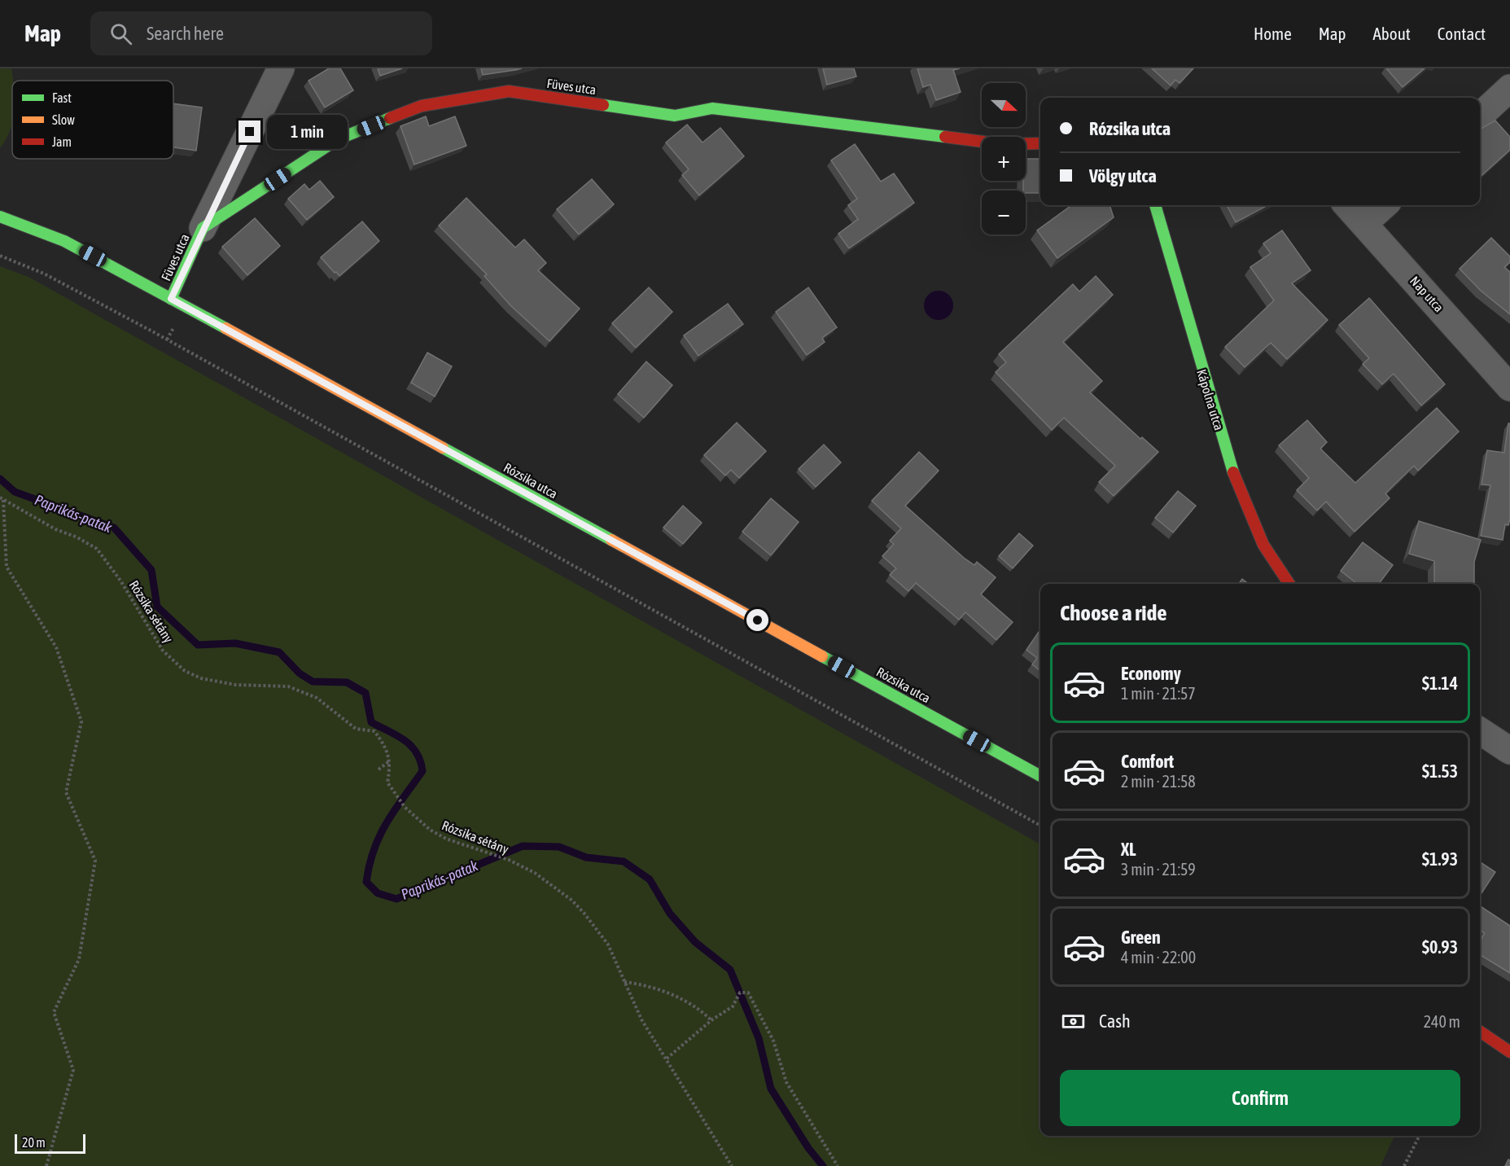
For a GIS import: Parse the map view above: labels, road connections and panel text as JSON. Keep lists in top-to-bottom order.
{
  "streets": {
    "street": [
      "Füves utca",
      "Nap utca",
      "Kápolna utca",
      "Rózsika utca"
    ],
    "path": ["Rózsika sétány"]
  },
  "crossings": [
    ["Füves utca", "Rózsika utca"]
  ],
  "water": ["Paprikás-patak"],
  "legend": ["Fast", "Slow", "Jam"],
  "scale_bar": "20 m",
  "north": "right",
  "page": {
    "header": "Map",
    "search": "Search here",
    "nav": [
      "Home",
      "Map",
      "About",
      "Contact"
    ],
    "map_buttons": ["+", "−"],
    "banner": ["Rózsika utca", "Völgy utca"],
    "bubble": "1 min",
    "heading": "Choose a ride",
    "list": [
      {
        "name": "Economy",
        "note": "1 min · 21:57",
        "value": "$1.14"
      },
      {
        "name": "Comfort",
        "note": "2 min · 21:58",
        "value": "$1.53"
      },
      {
        "name": "XL",
        "note": "3 min · 21:59",
        "value": "$1.93"
      },
      {
        "name": "Green",
        "note": "4 min · 22:00",
        "value": "$0.93"
      }
    ],
    "pay": ["Cash", "240 m"],
    "buttons": "Confirm",
    "scale": "20 m"
  }
}
